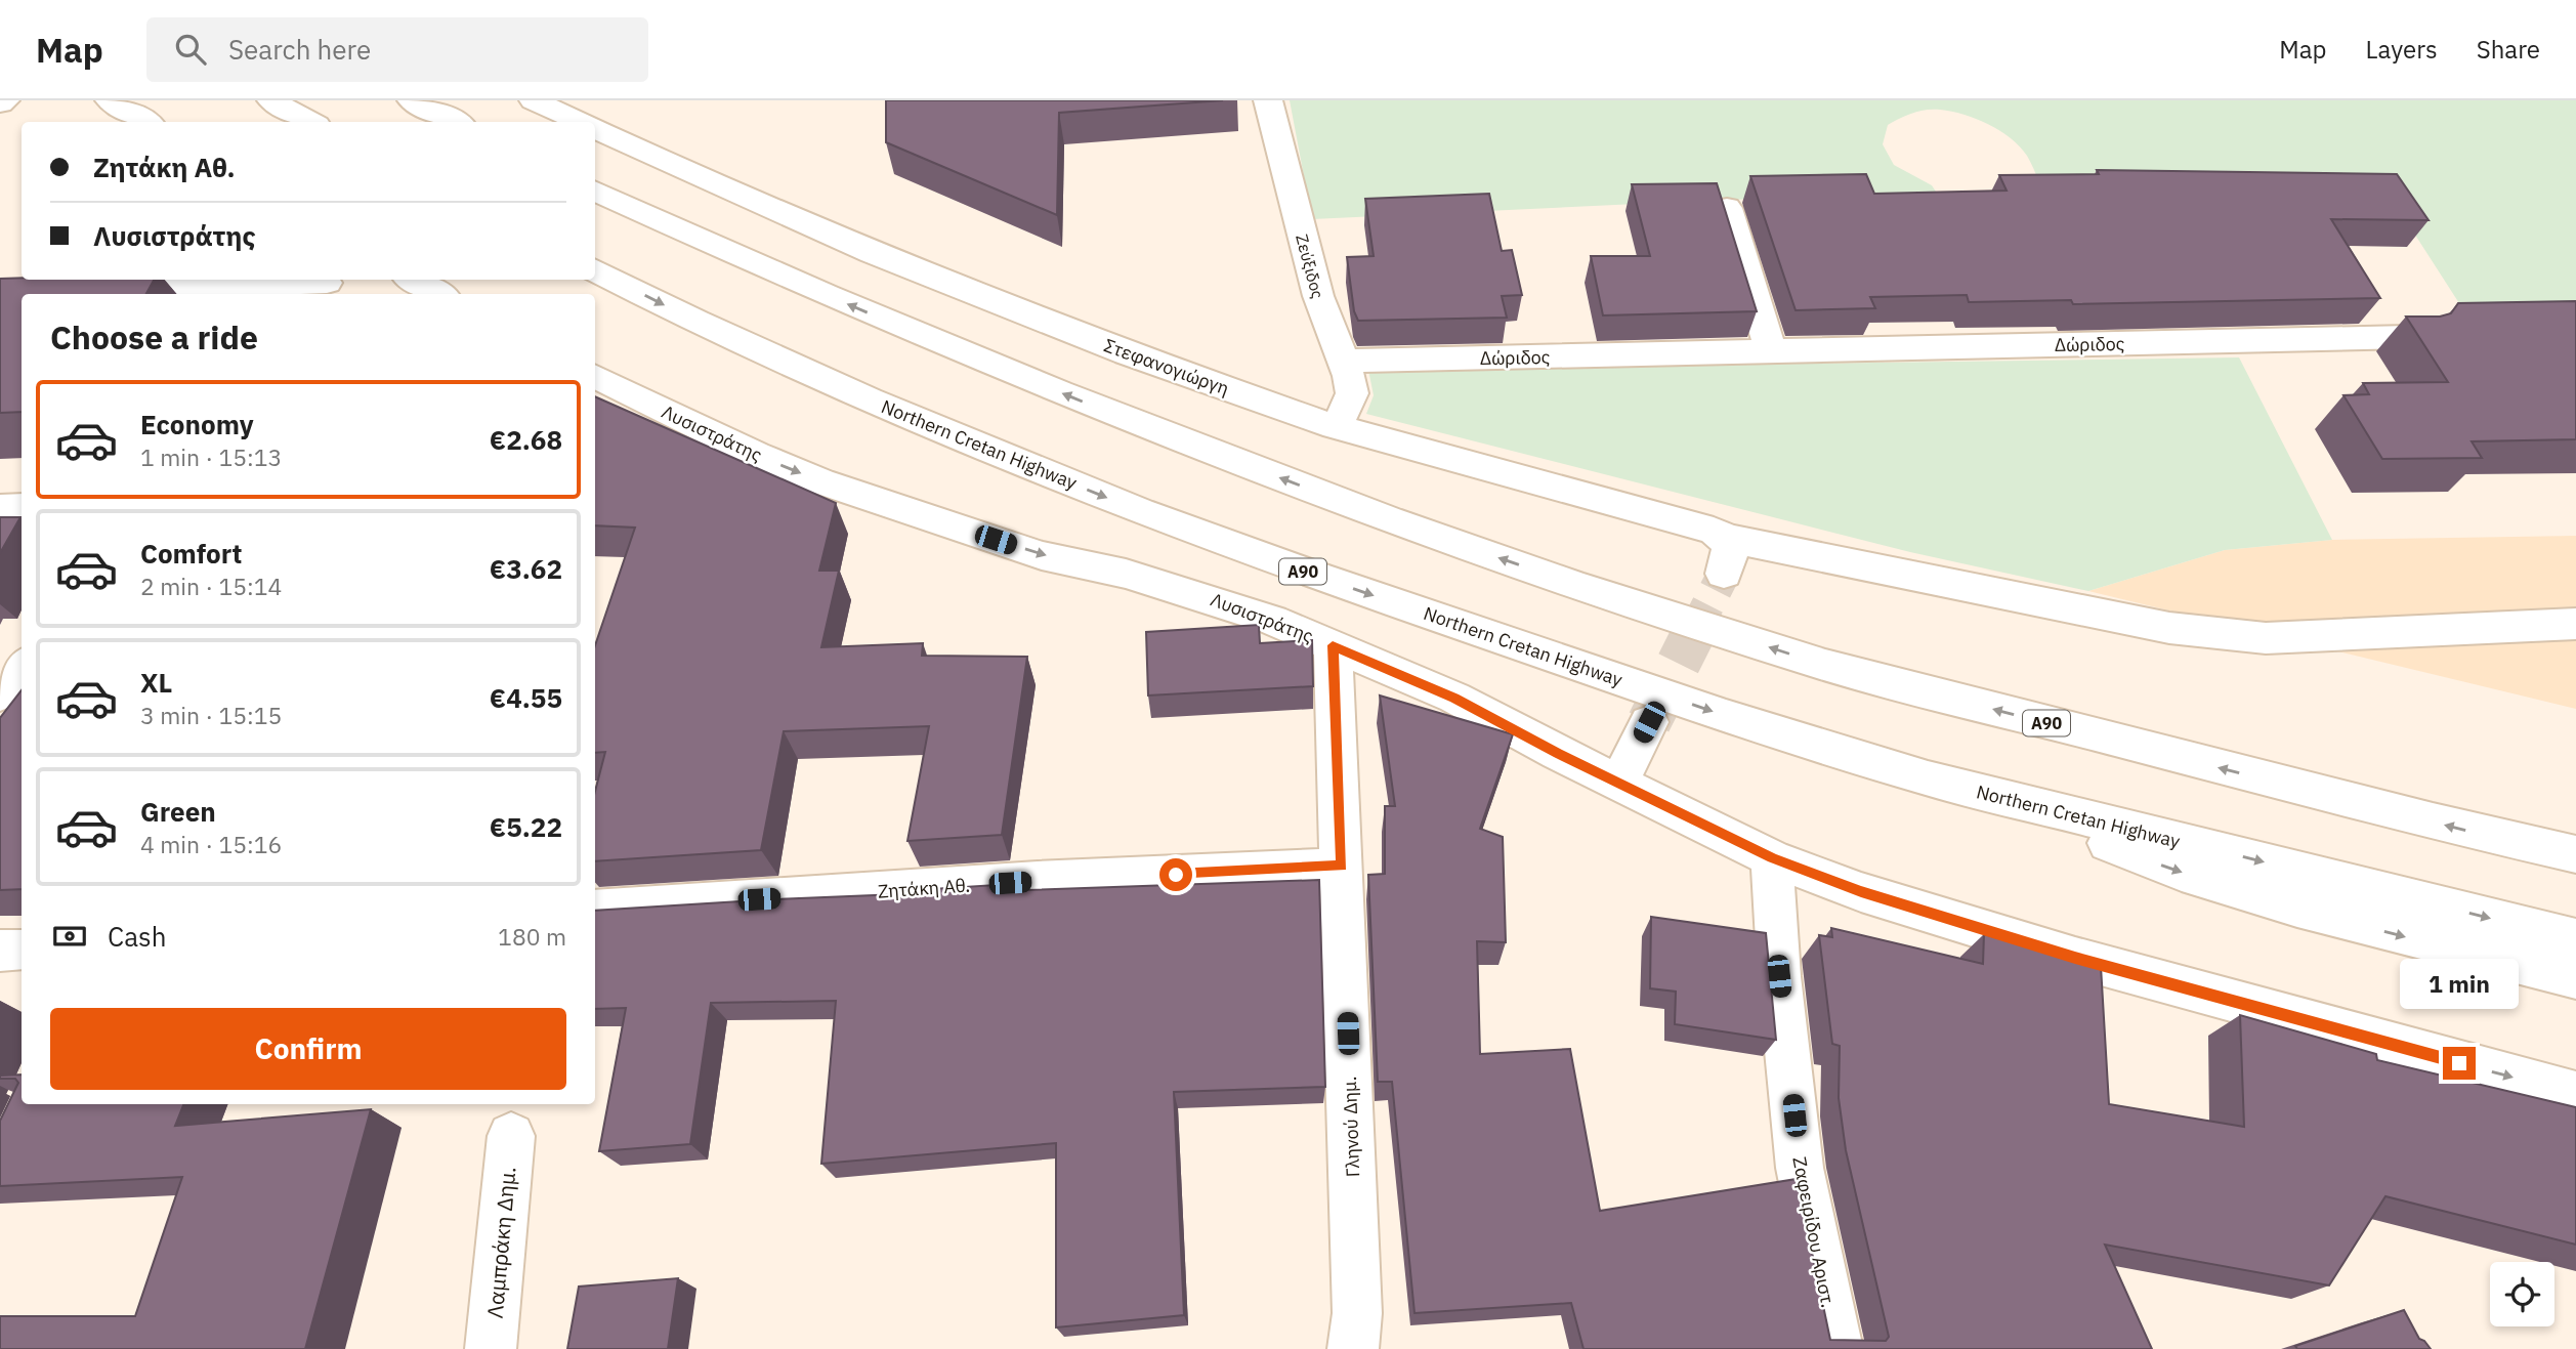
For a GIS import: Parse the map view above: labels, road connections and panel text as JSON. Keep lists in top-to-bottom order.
{
  "streets": {
    "main road": [
      "Ζεύξιδος",
      "Δώριδος",
      "Στεφανογιώργη",
      "Λυσιστράτης",
      "Northern Cretan Highway",
      "Α90",
      "Ζητάκη Αθ.",
      "Γληνού Δημ.",
      "Ζαφειρίδου Αριστ.",
      "Λαμπράκη Δημ."
    ]
  },
  "crossings": [
    ["Ζεύξιδος", "Δώριδος"],
    ["Ζεύξιδος", "Στεφανογιώργη"],
    ["Λυσιστράτης", "Γληνού Δημ."],
    ["Λυσιστράτης", "Ζαφειρίδου Αριστ."],
    ["Ζητάκη Αθ.", "Γληνού Δημ."]
  ],
  "page": {
    "header": "Map",
    "search": "Search here",
    "nav": ["Map", "Layers", "Share"],
    "banner": ["Ζητάκη Αθ.", "Λυσιστράτης"],
    "heading": "Choose a ride",
    "list": [
      {
        "name": "Economy",
        "note": "1 min · 15:13",
        "value": "€2.68"
      },
      {
        "name": "Comfort",
        "note": "2 min · 15:14",
        "value": "€3.62"
      },
      {
        "name": "XL",
        "note": "3 min · 15:15",
        "value": "€4.55"
      },
      {
        "name": "Green",
        "note": "4 min · 15:16",
        "value": "€5.22"
      }
    ],
    "pay": ["Cash", "180 m"],
    "bubble": "1 min",
    "buttons": "Confirm"
  }
}
